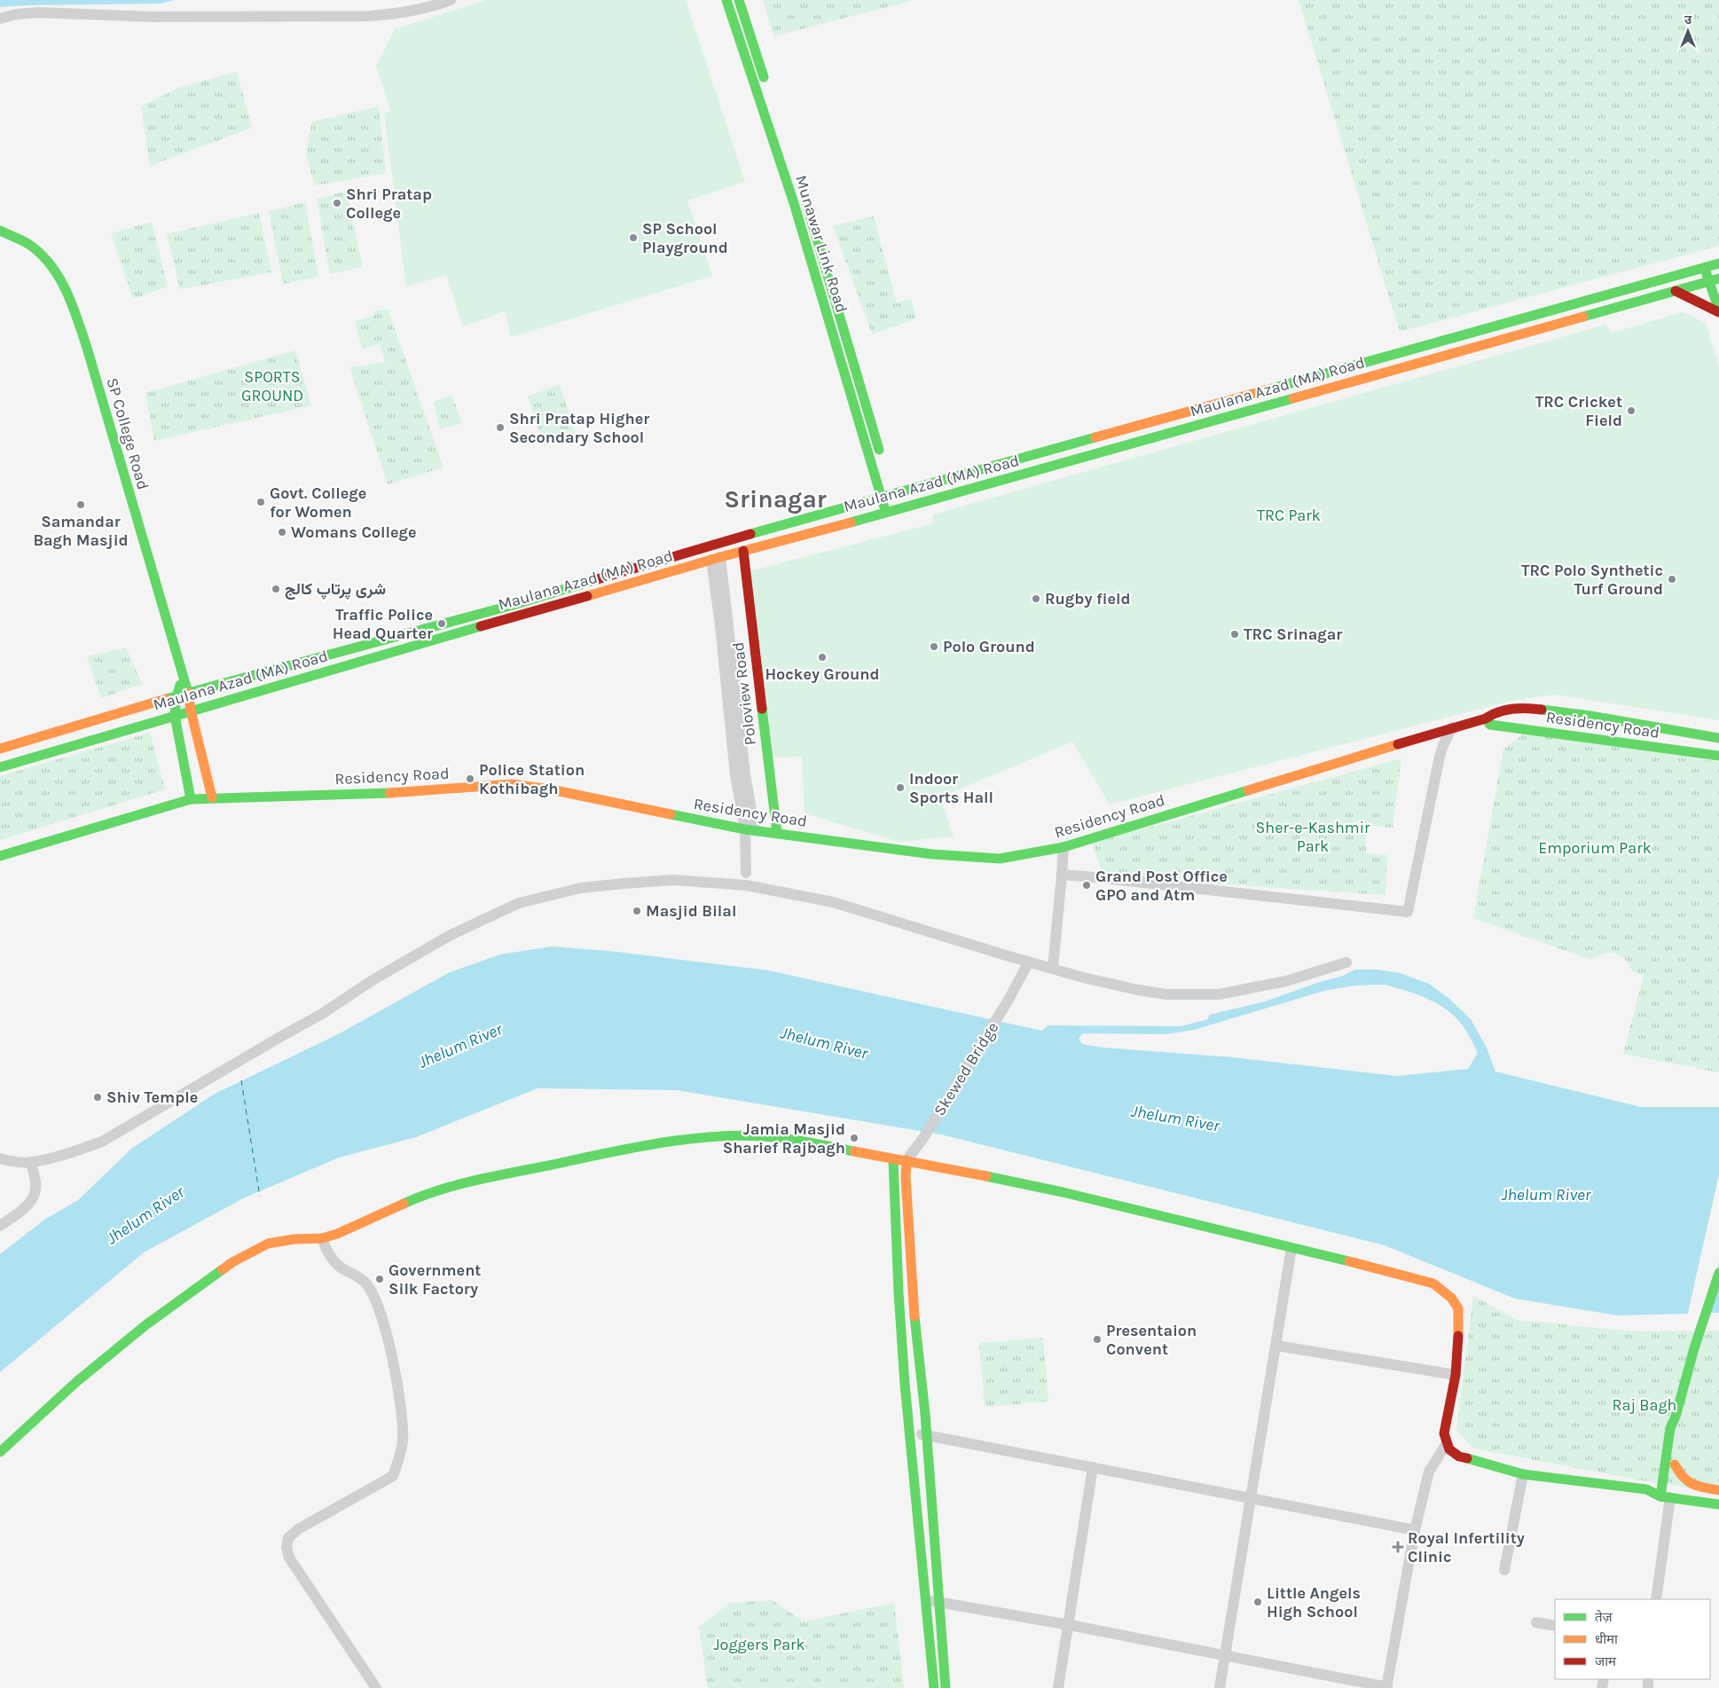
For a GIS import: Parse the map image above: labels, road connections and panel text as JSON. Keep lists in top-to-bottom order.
{
  "streets": {
    "main road": [
      "Munawar Link Road",
      "Maulana Azad (MA) Road",
      "SP College Road",
      "Poloview Road",
      "Residency Road"
    ],
    "street": ["Skewed Bridge"]
  },
  "crossings": [
    ["Munawar Link Road", "Maulana Azad (MA) Road"],
    ["Maulana Azad (MA) Road", "SP College Road"],
    ["Maulana Azad (MA) Road", "Poloview Road"],
    ["SP College Road", "Residency Road"],
    ["Poloview Road", "Residency Road"]
  ],
  "districts": ["Srinagar"],
  "water": ["Jhelum River"],
  "parks": [
    "SPORTS GROUND",
    "TRC Park",
    "Sher-e-Kashmir Park",
    "Emporium Park",
    "Raj Bagh",
    "Joggers Park"
  ],
  "places": {
    "other": [
      "Shri Pratap College",
      "SP School Playground",
      "TRC Cricket Field",
      "Shri Pratap Higher Secondary School",
      "Govt. College for Women",
      "Samandar Bagh Masjid",
      "Womans College",
      "TRC Polo Synthetic Turf Ground",
      "شری پرتاپ کالج",
      "Rugby field",
      "Traffic Police Head Quarter",
      "TRC Srinagar",
      "Polo Ground",
      "Hockey Ground",
      "Police Station Kothibagh",
      "Indoor Sports Hall",
      "Grand Post Office GPO and Atm",
      "Masjid Bilal",
      "Shiv Temple",
      "Jamia Masjid Sharief Rajbagh",
      "Government Silk Factory",
      "Presentaion Convent",
      "Little Angels High School"
    ],
    "health": ["Royal Infertility Clinic"]
  },
  "legend": ["तेज़", "धीमा", "जाम"],
  "north": "top"
}
